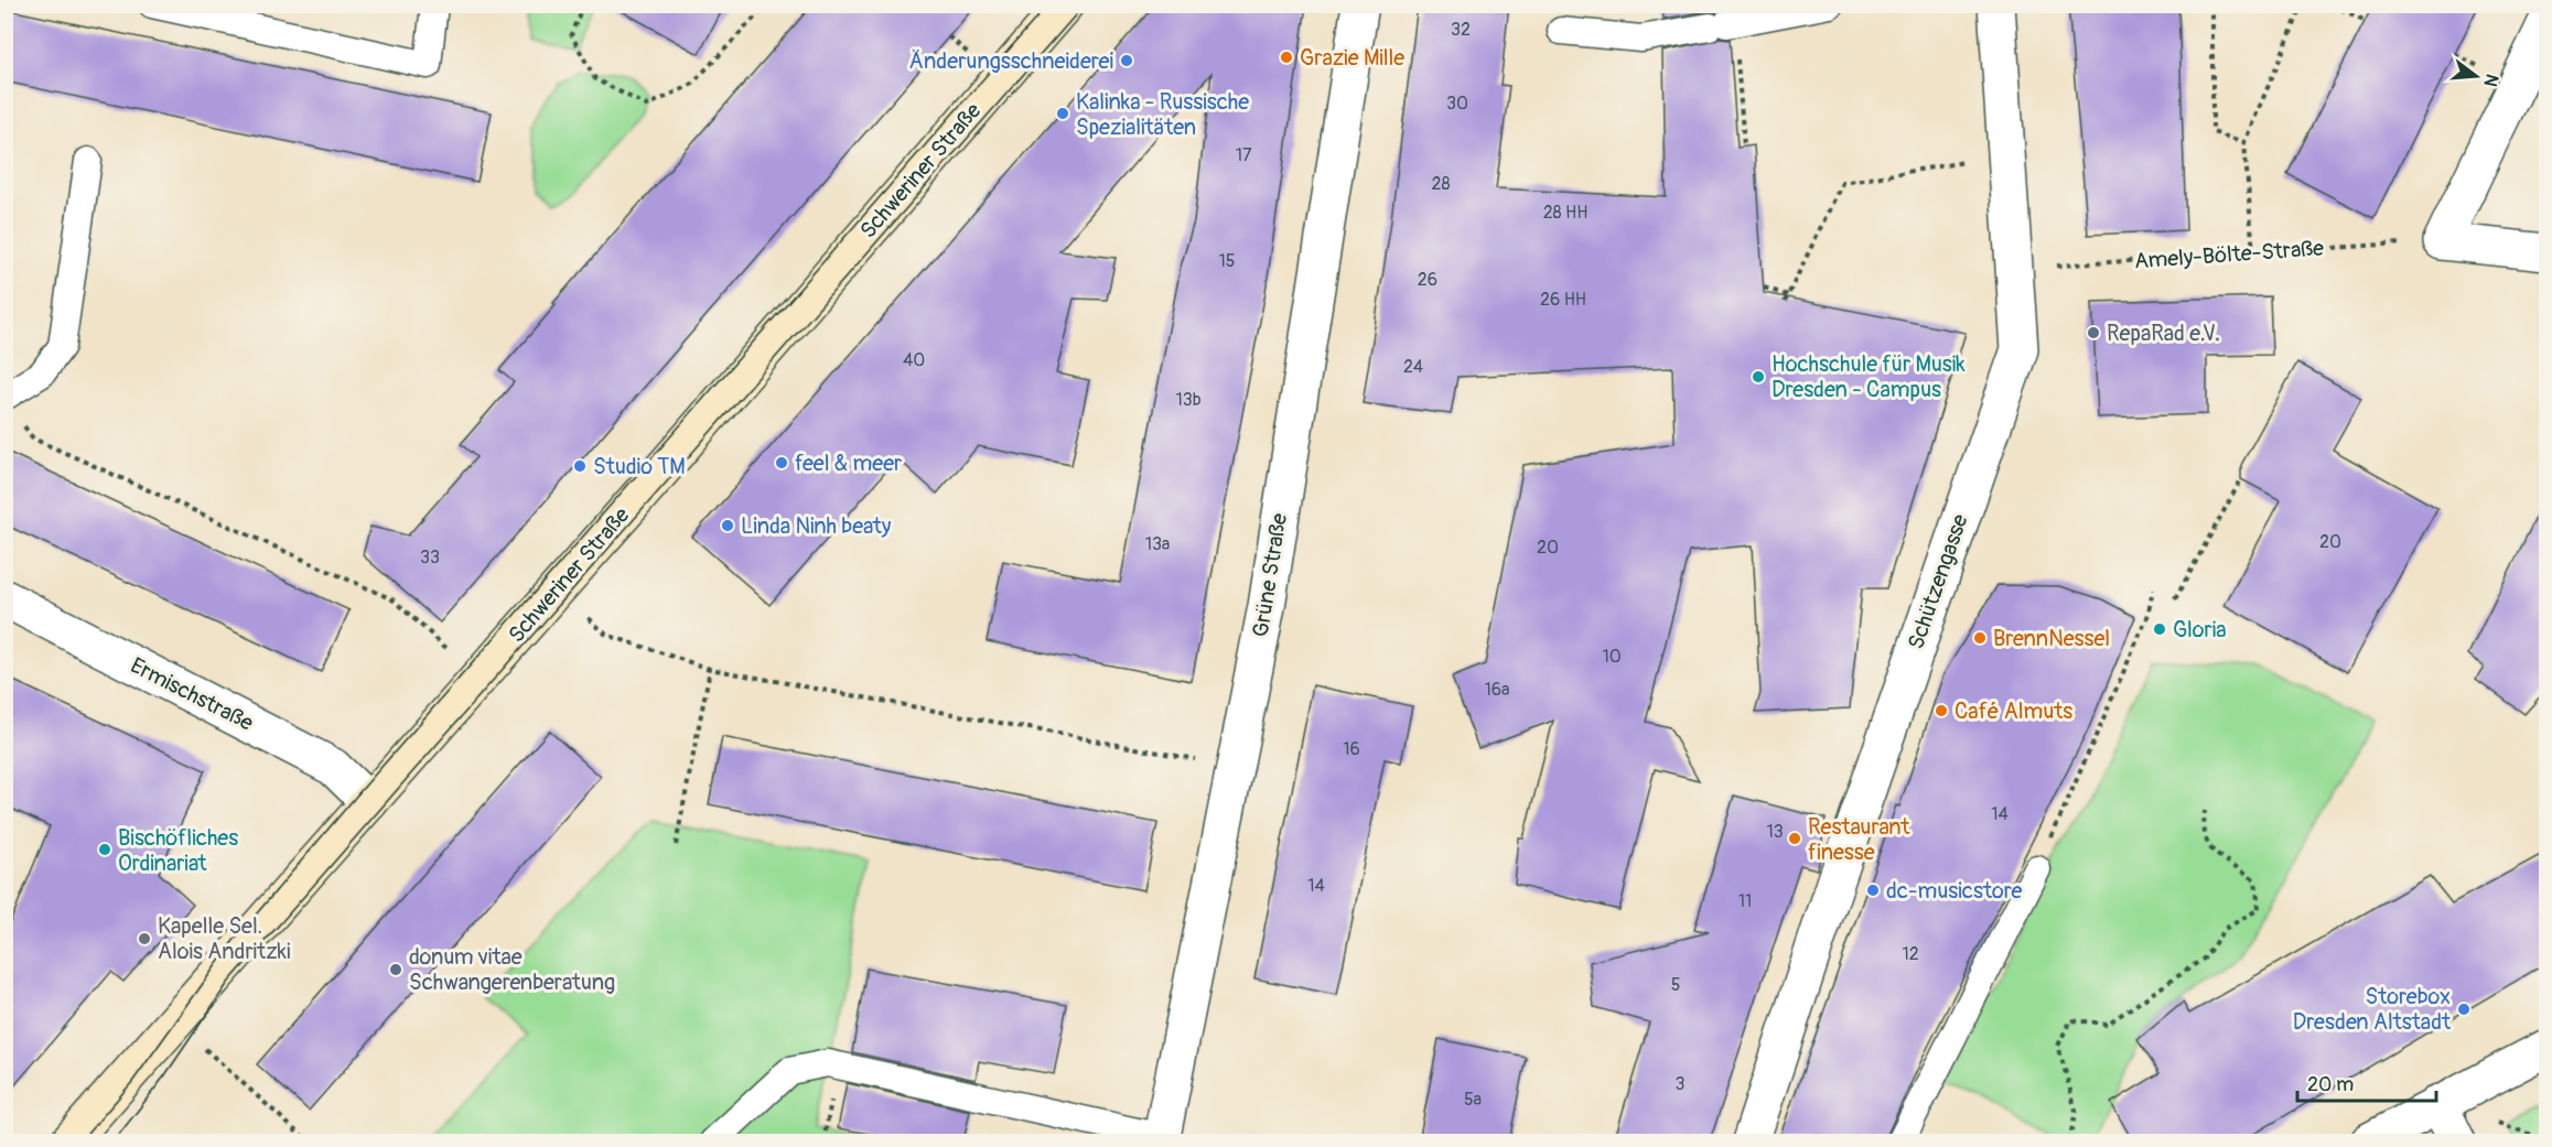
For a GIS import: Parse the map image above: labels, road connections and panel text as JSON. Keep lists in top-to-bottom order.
{
  "streets": {
    "street": [
      "Schweriner Straße",
      "Grüne Straße",
      "Schützengasse",
      "Ermischstraße"
    ],
    "path": ["Amely-Bölte-Straße"]
  },
  "crossings": [
    ["Schweriner Straße", "Ermischstraße"],
    ["Amely-Bölte-Straße", "Schützengasse"]
  ],
  "places": [
    "Grazie Mille",
    "Änderungsschneiderei",
    "Kalinka - Russische Spezialitäten",
    "RepaRad e.V.",
    "Hochschule für Musik Dresden - Campus",
    "feel & meer",
    "Studio TM",
    "Linda Ninh beaty",
    "Gloria",
    "BrennNessel",
    "Café Almuts",
    "Restaurant finesse",
    "Bischöfliches Ordinariat",
    "dc-musicstore",
    "Kapelle Sel. Alois Andritzki",
    "donum vitae Schwangerenberatung",
    "Storebox Dresden Altstadt"
  ],
  "house_numbers": [
    "32",
    "30",
    "17",
    "28",
    "28 HH",
    "15",
    "26",
    "26 HH",
    "40",
    "24",
    "13b",
    "20",
    "13a",
    "20",
    "33",
    "10",
    "16a",
    "16",
    "14",
    "13",
    "14",
    "11",
    "12",
    "5",
    "3",
    "5a"
  ],
  "scale_bar": "20 m",
  "north": "right"
}
